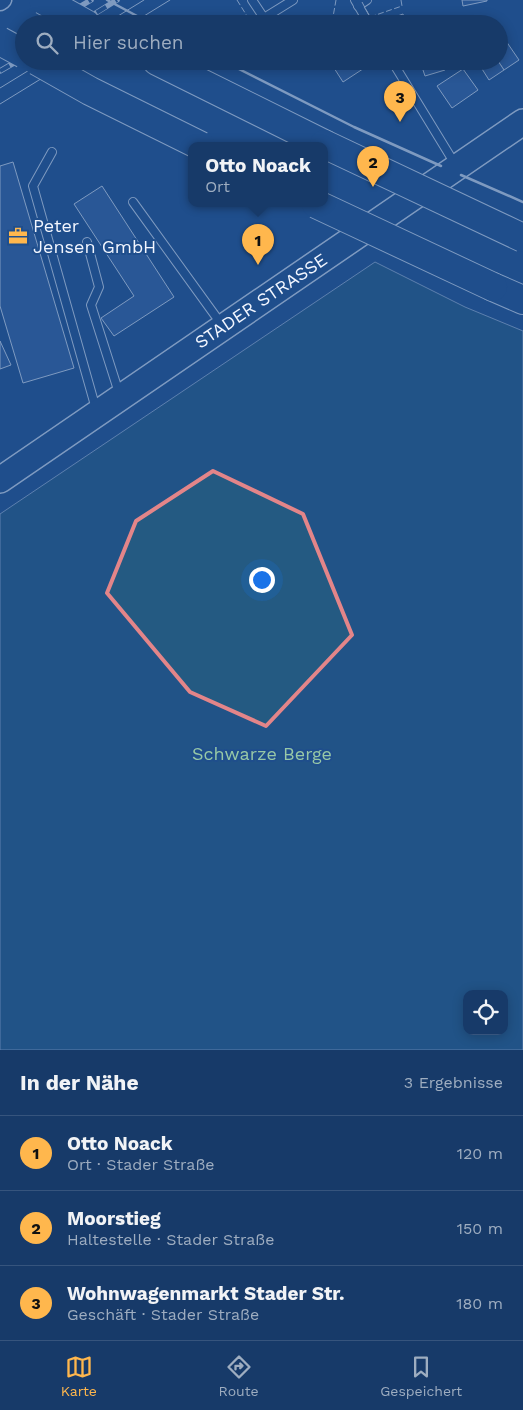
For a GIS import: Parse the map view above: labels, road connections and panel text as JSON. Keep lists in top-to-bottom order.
{
  "streets": {
    "main road": ["STADER STRASSE"]
  },
  "parks": ["Schwarze Berge"],
  "places": {
    "office": ["Peter Jensen GmbH"]
  },
  "page": {
    "search": "Hier suchen",
    "pins": ["3", "2", "1"],
    "popup": ["Otto Noack", "Ort"],
    "heading": ["In der Nähe", "3 Ergebnisse"],
    "list": [
      {
        "mark": "1",
        "name": "Otto Noack",
        "note": "Ort · Stader Straße",
        "value": "120 m"
      },
      {
        "mark": "2",
        "name": "Moorstieg",
        "note": "Haltestelle · Stader Straße",
        "value": "150 m"
      },
      {
        "mark": "3",
        "name": "Wohnwagenmarkt Stader Str.",
        "note": "Geschäft · Stader Straße",
        "value": "180 m"
      }
    ],
    "nav": ["Karte", "Route", "Gespeichert"]
  }
}
